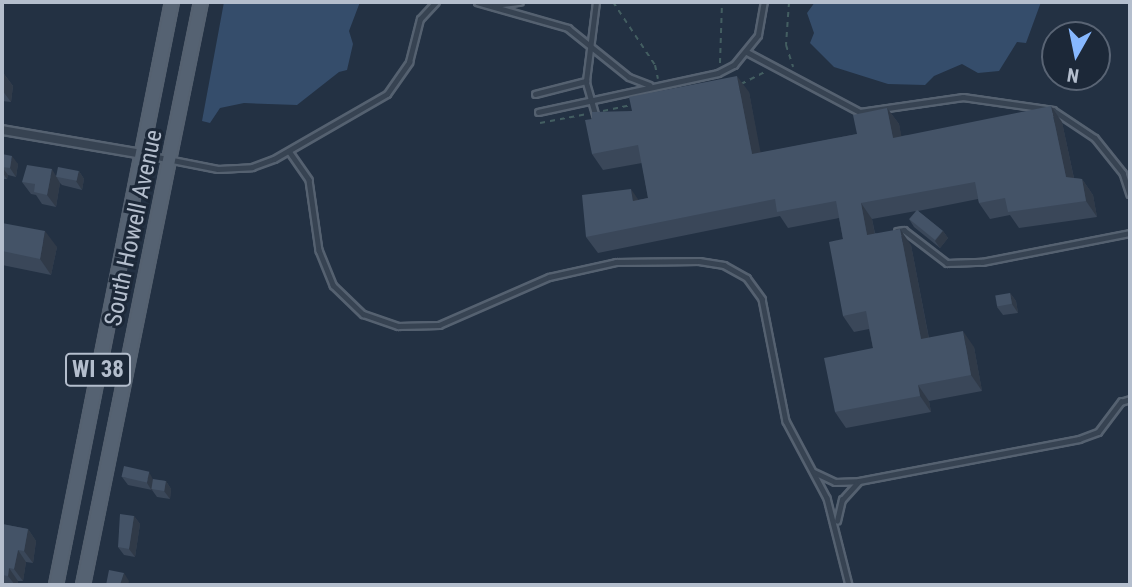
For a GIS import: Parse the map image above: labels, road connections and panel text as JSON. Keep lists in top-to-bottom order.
{
  "streets": {
    "main road": ["South Howell Avenue", "WI 38"]
  },
  "north": "bottom"
}
